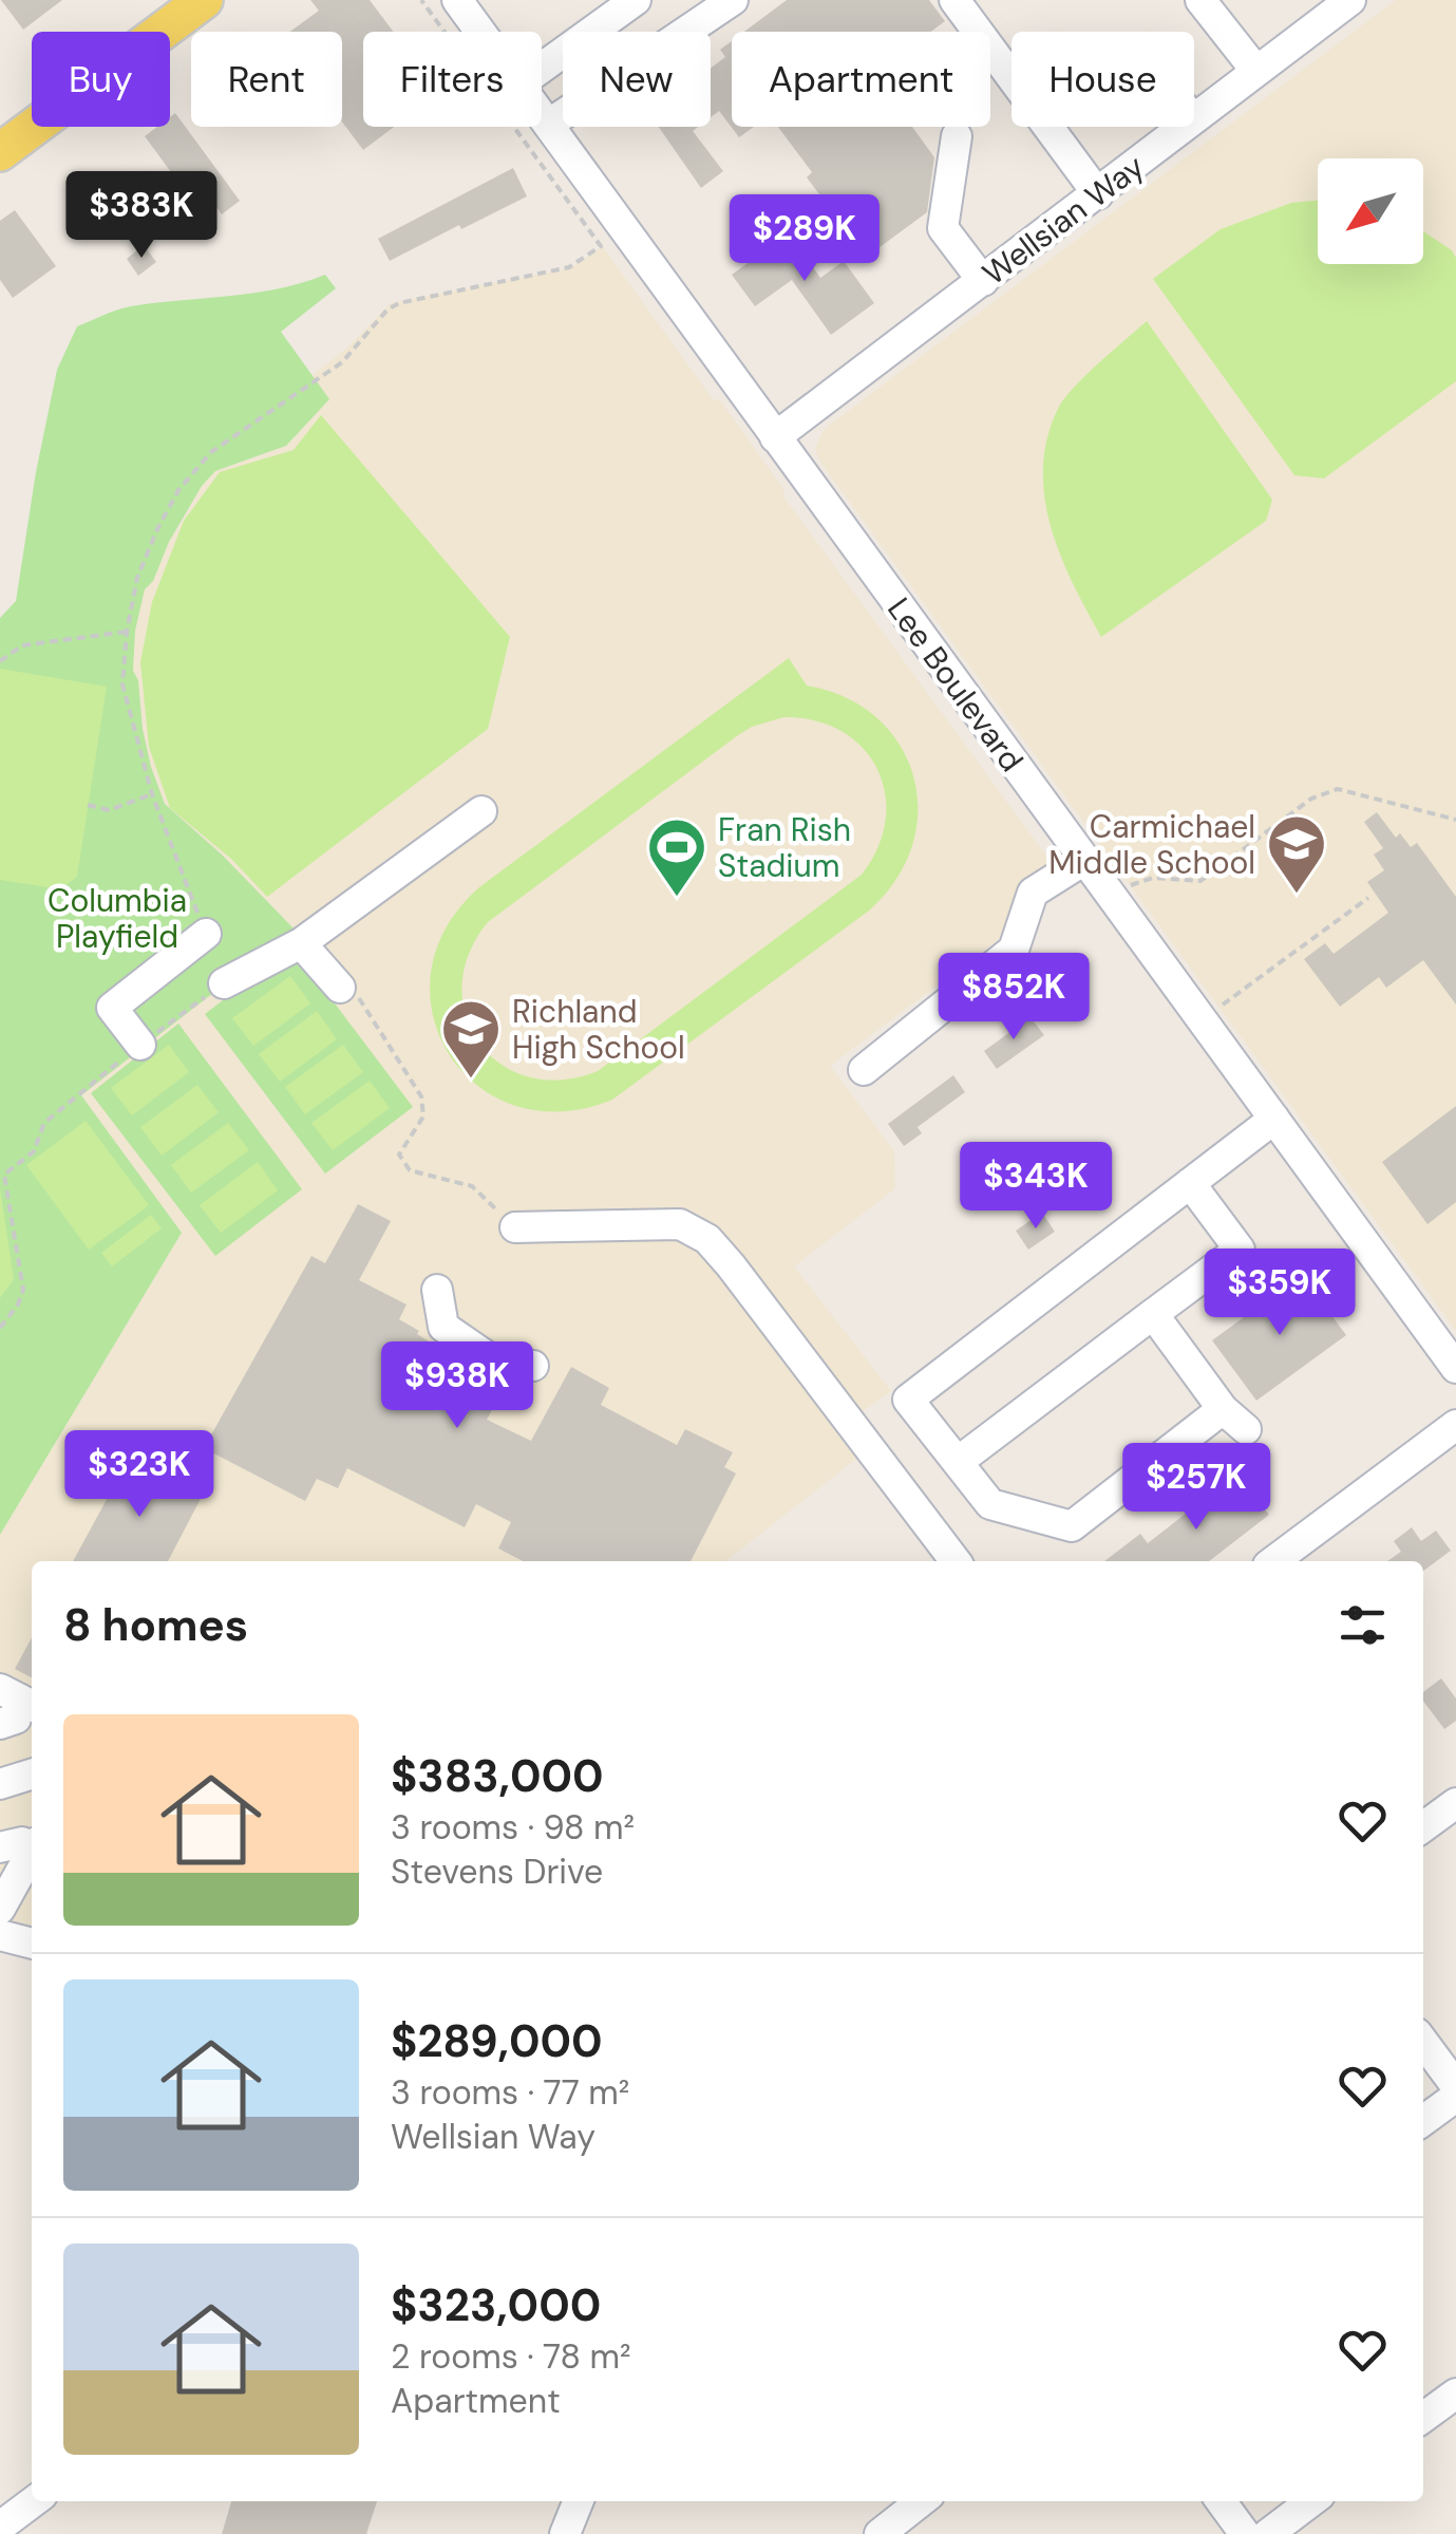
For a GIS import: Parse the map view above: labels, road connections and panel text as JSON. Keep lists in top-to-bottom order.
{
  "streets": {
    "street": ["Wellsian Way", "Lee Boulevard"]
  },
  "crossings": [
    ["Wellsian Way", "Lee Boulevard"]
  ],
  "parks": ["Columbia Playfield"],
  "places": {
    "school or university": ["Carmichael Middle School", "Richland High School"],
    "sports": ["Fran Rish Stadium"]
  },
  "north": "bottom left",
  "page": {
    "chip": [
      "Buy",
      "Rent",
      "Filters",
      "New",
      "Apartment",
      "House"
    ],
    "price": [
      "$383K",
      "$289K",
      "$852K",
      "$343K",
      "$359K",
      "$938K",
      "$323K",
      "$257K"
    ],
    "heading": "8 homes",
    "list": [
      {
        "name": "$383,000",
        "note": "3 rooms · 98 m² · Stevens Drive"
      },
      {
        "name": "$289,000",
        "note": "3 rooms · 77 m² · Wellsian Way"
      },
      {
        "name": "$323,000",
        "note": "2 rooms · 78 m² · Apartment"
      }
    ]
  }
}
